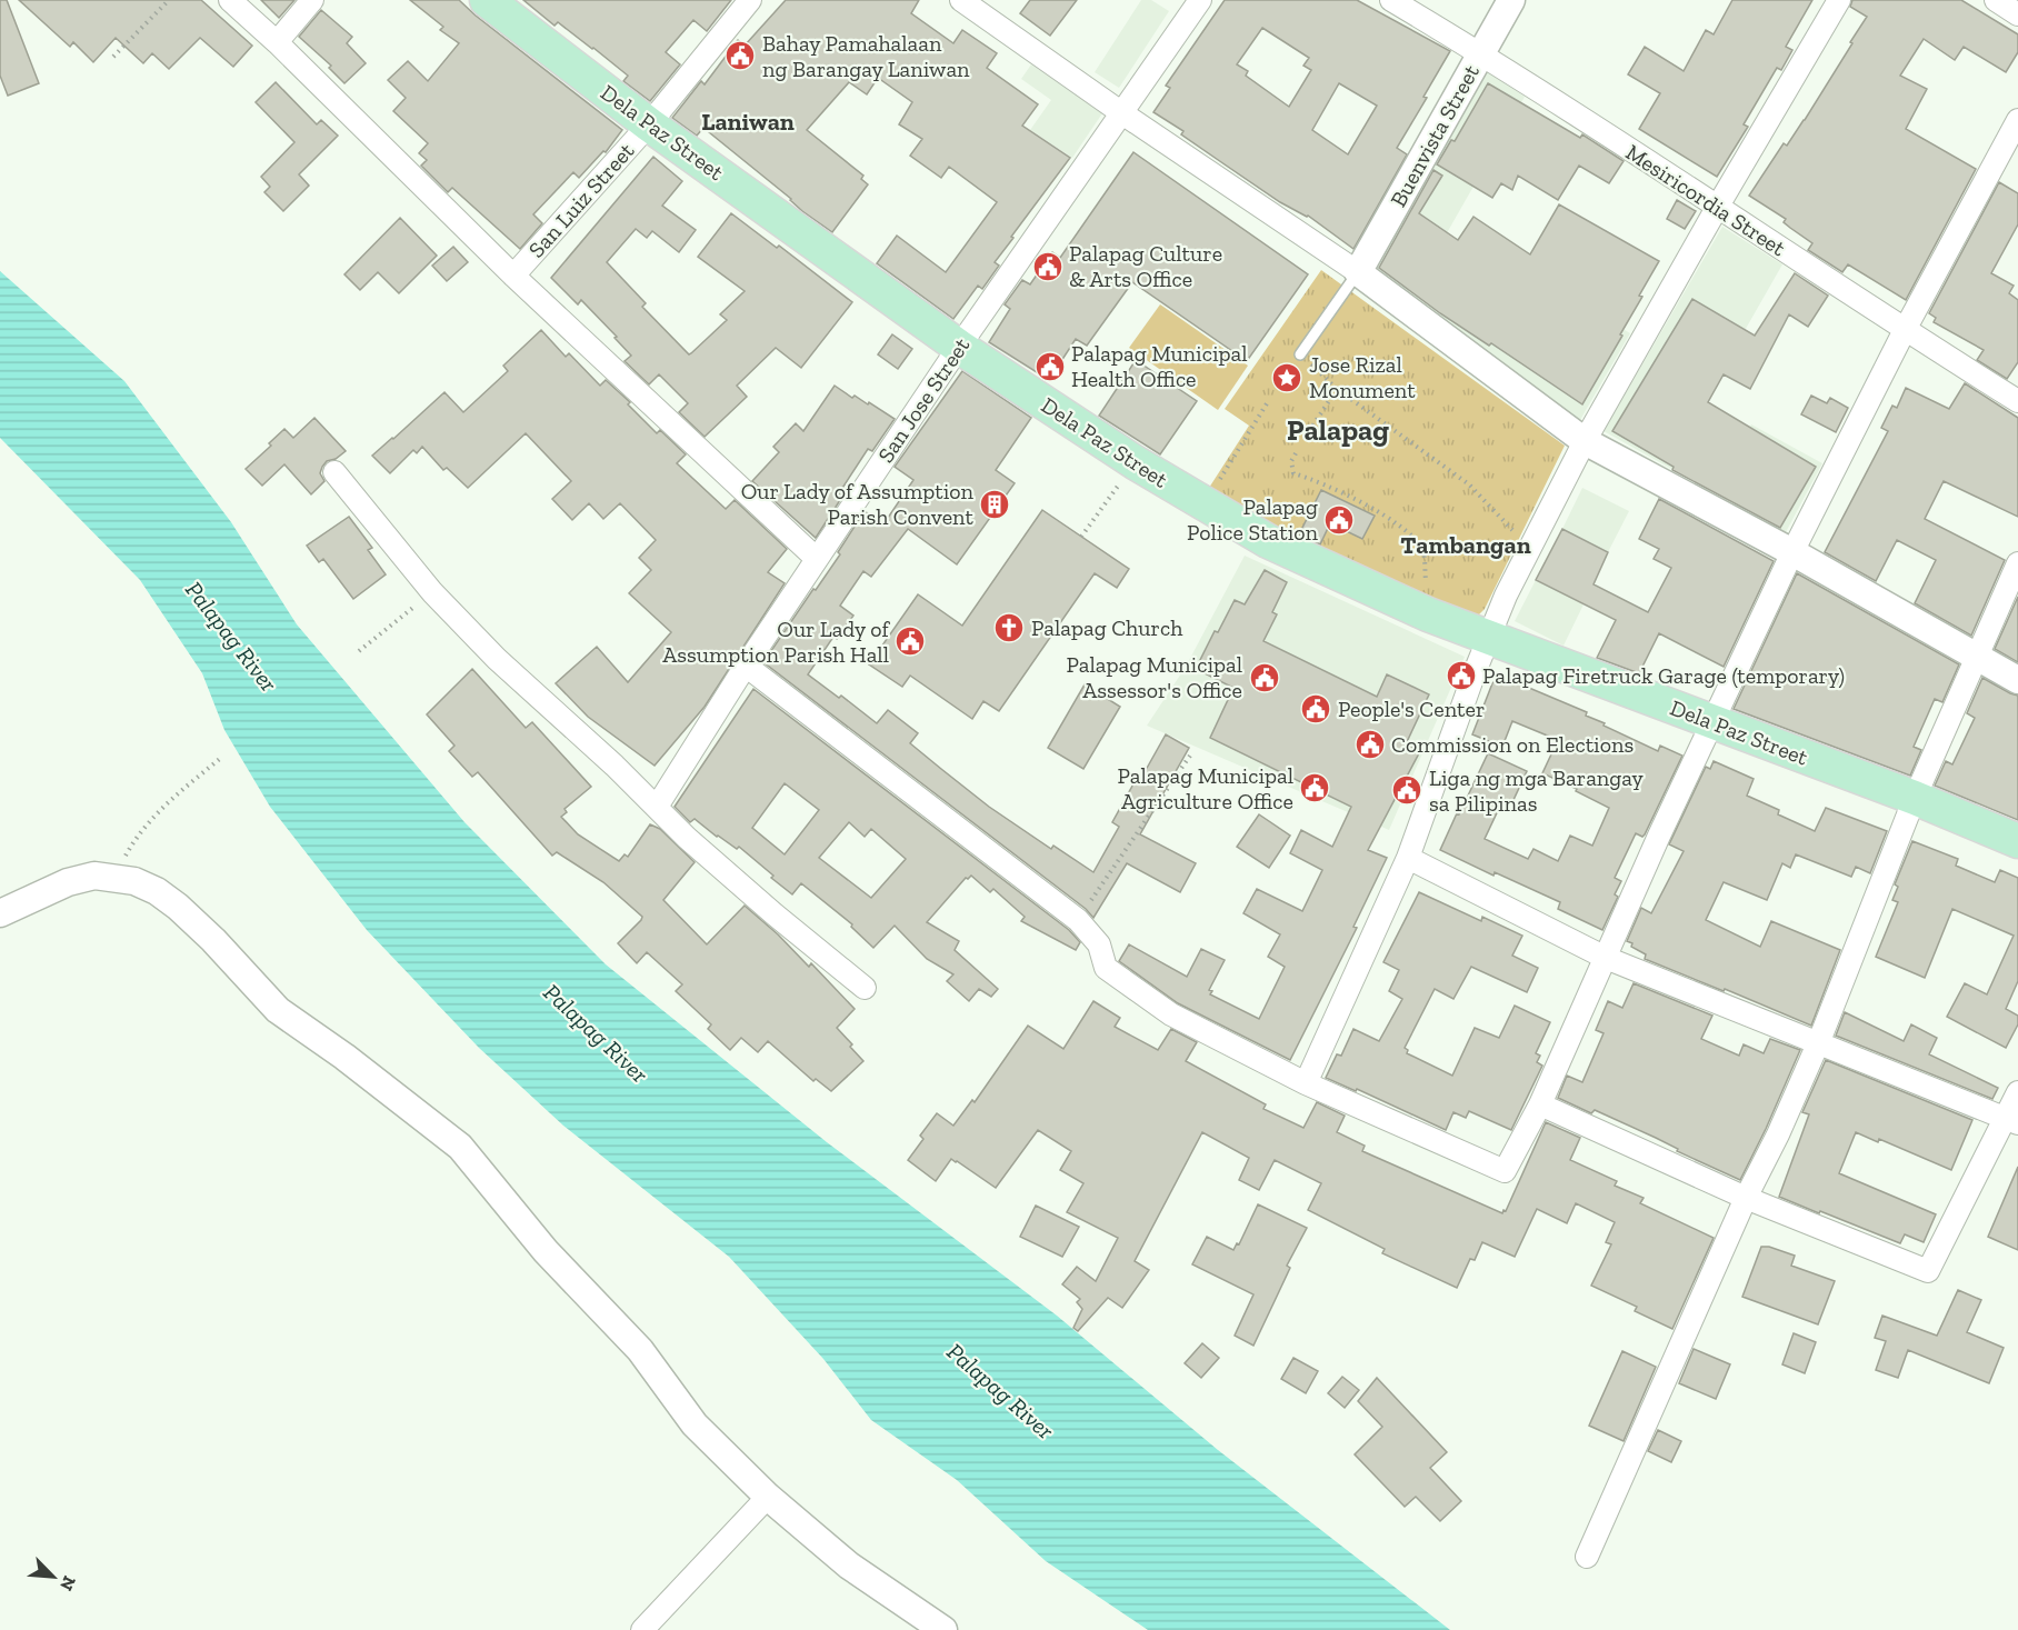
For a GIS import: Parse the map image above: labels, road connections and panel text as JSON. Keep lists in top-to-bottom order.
{
  "streets": {
    "main road": ["Dela Paz Street"],
    "street": [
      "Buenvista Street",
      "San Luiz Street",
      "Mesiricordia Street",
      "San Jose Street"
    ]
  },
  "crossings": [
    ["Dela Paz Street", "San Luiz Street"],
    ["Dela Paz Street", "San Jose Street"],
    ["Buenvista Street", "Mesiricordia Street"]
  ],
  "districts": ["Laniwan", "Palapag", "Tambangan"],
  "water": ["Palapag River"],
  "places": {
    "public building": [
      "Bahay Pamahalaan ng Barangay Laniwan",
      "Palapag Culture & Arts Office",
      "Palapag Municipal Health Office",
      "Palapag Police Station",
      "Our Lady of Assumption Parish Hall",
      "Palapag Firetruck Garage (temporary)",
      "Palapag Municipal Assessor's Office",
      "People's Center",
      "Commission on Elections",
      "Palapag Municipal Agriculture Office",
      "Liga ng mga Barangay sa Pilipinas"
    ],
    "place": ["Jose Rizal Monument"],
    "building": ["Our Lady of Assumption Parish Convent"],
    "church": ["Palapag Church"]
  },
  "north": "bottom right"
}
